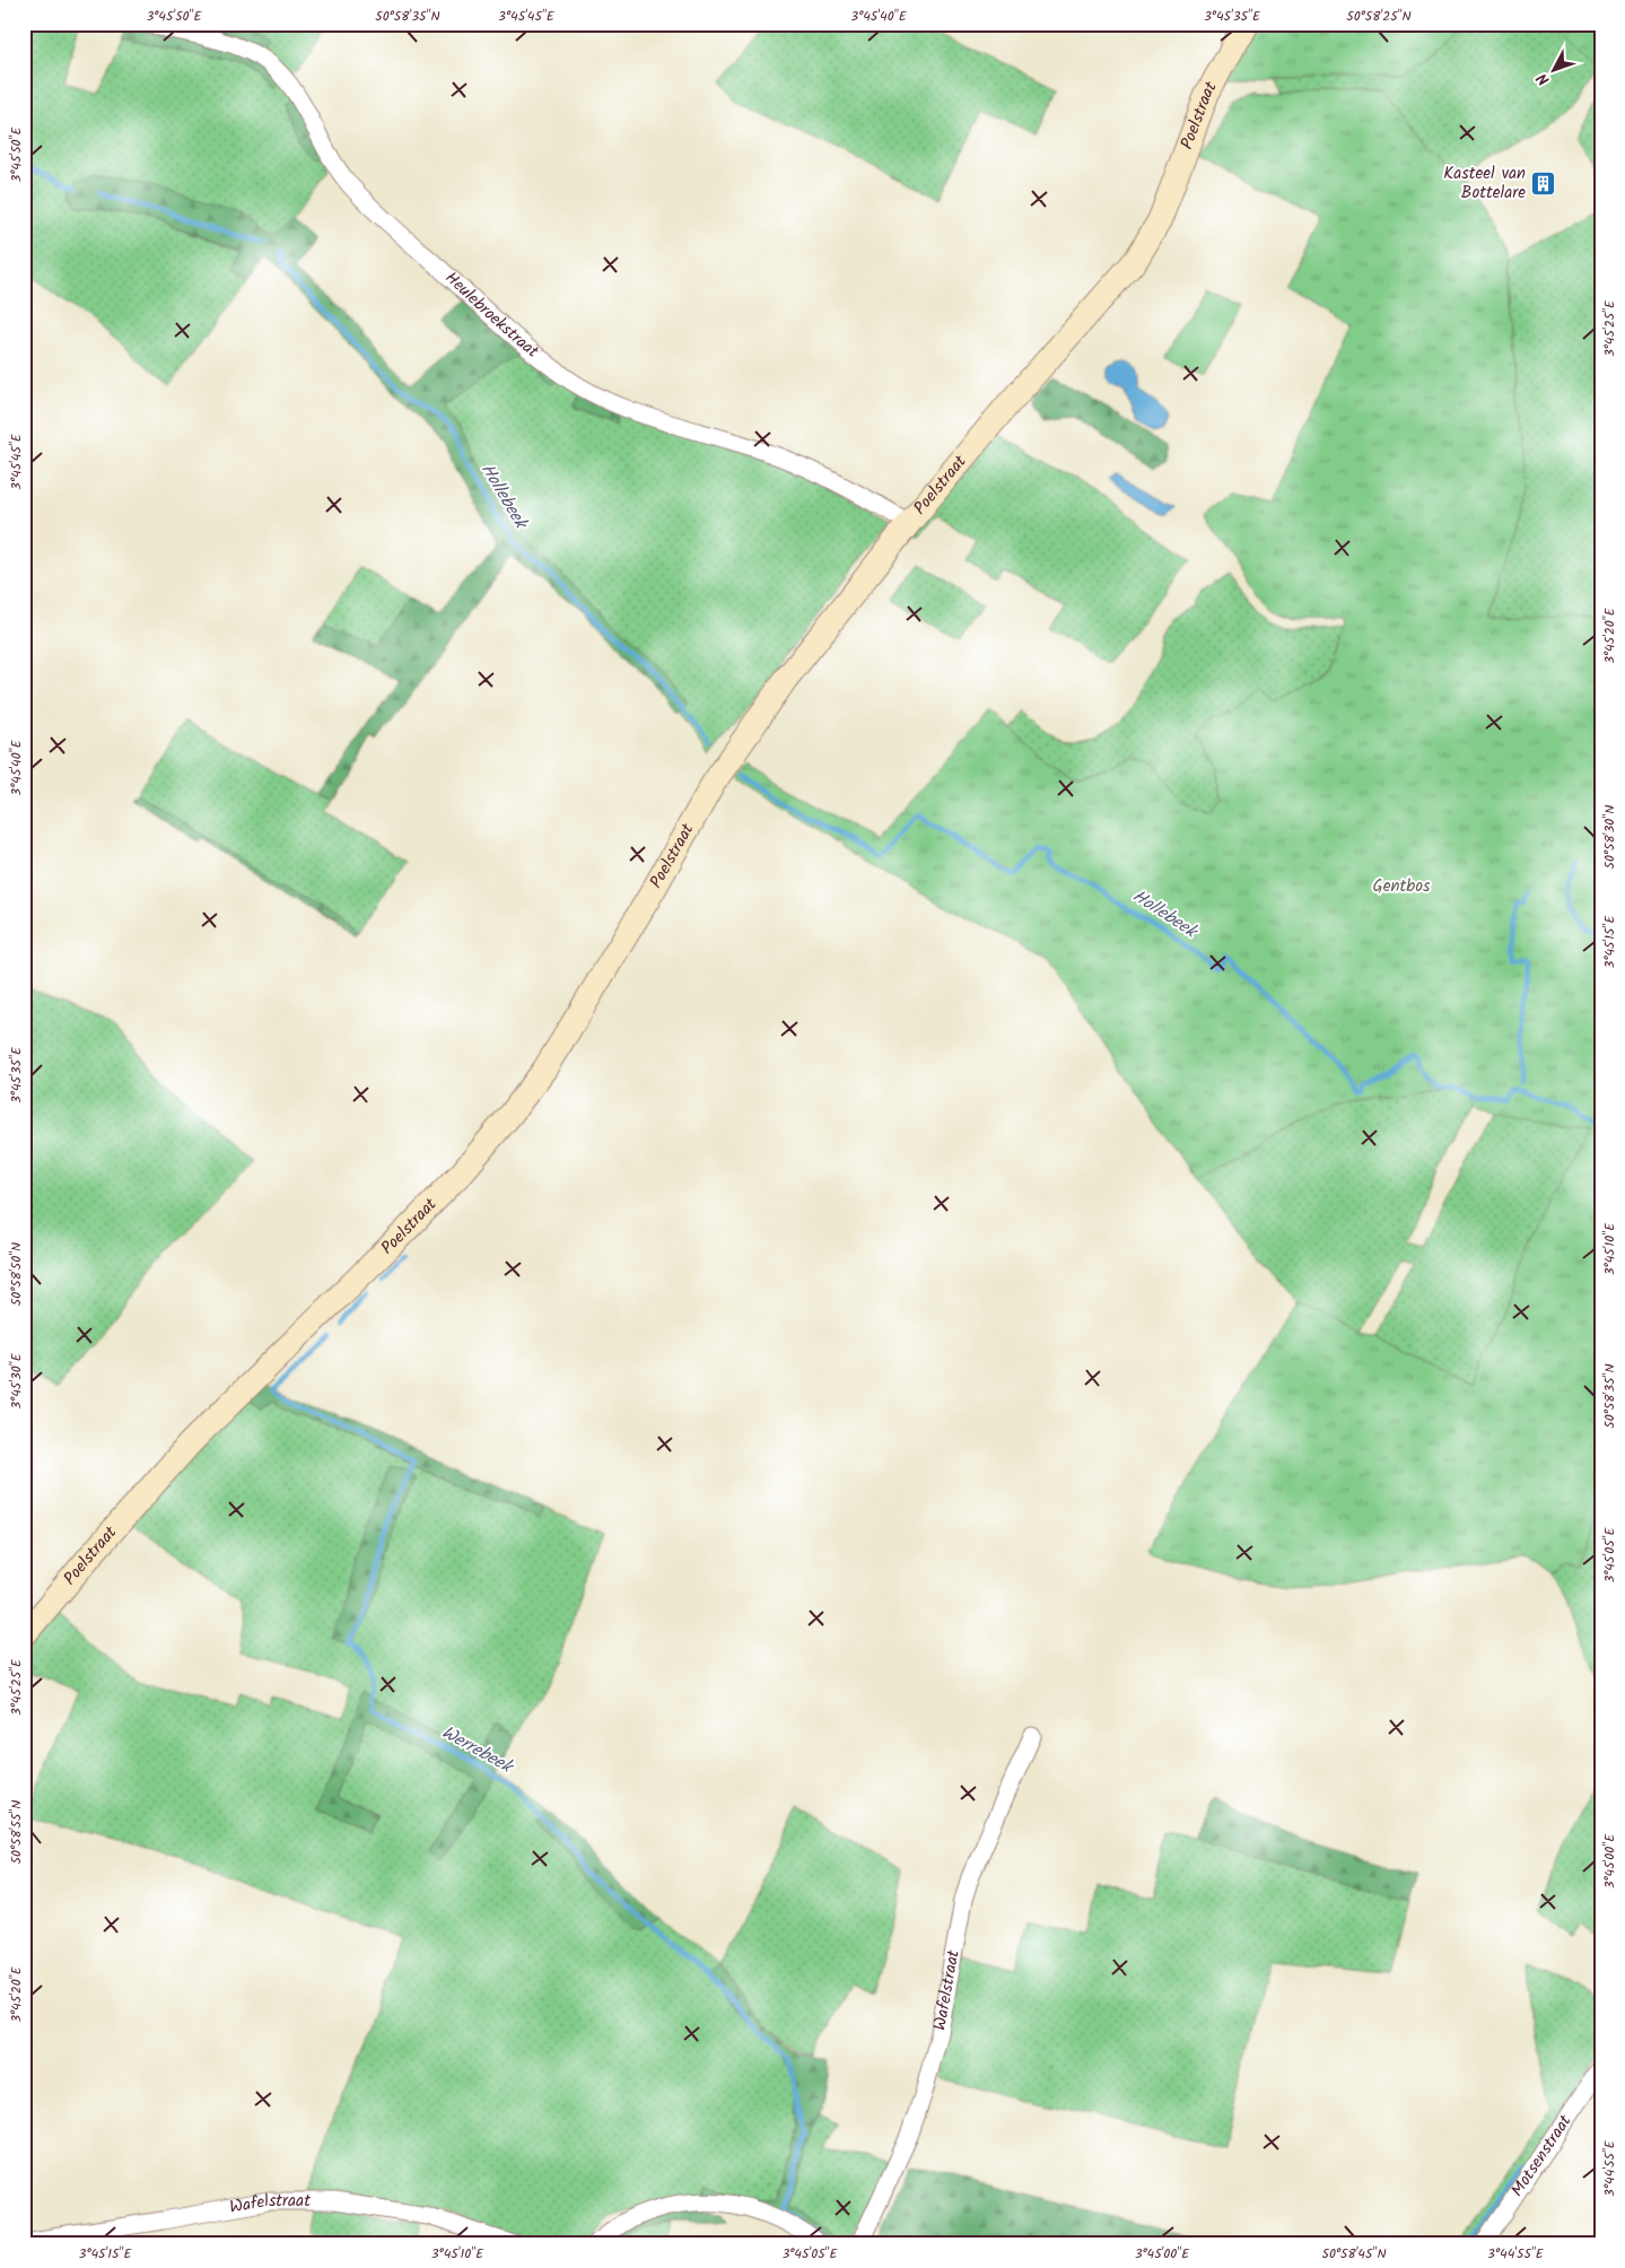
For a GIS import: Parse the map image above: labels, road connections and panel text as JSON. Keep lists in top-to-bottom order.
{
  "streets": {
    "street": [
      "Poelstraat",
      "Heulebroekstraat",
      "Wafelstraat",
      "Motsenstraat"
    ]
  },
  "crossings": [
    ["Poelstraat", "Heulebroekstraat"]
  ],
  "water": ["Hollebeek", "Werrebeek"],
  "parks": ["Gentbos"],
  "places": {
    "building": ["Kasteel van Bottelare"]
  },
  "north": "bottom left",
  "coordinates": [
    "3°45'50\"E",
    "50°58'35\"N",
    "3°45'45\"E",
    "3°45'40\"E",
    "3°45'35\"E",
    "50°58'25\"N",
    "3°45'25\"E",
    "3°45'20\"E",
    "50°58'30\"N",
    "3°45'15\"E",
    "3°45'10\"E",
    "50°58'50\"N",
    "3°45'30\"E",
    "3°45'05\"E",
    "50°58'55\"N",
    "3°45'00\"E",
    "3°44'55\"E",
    "50°58'45\"N"
  ]
}
